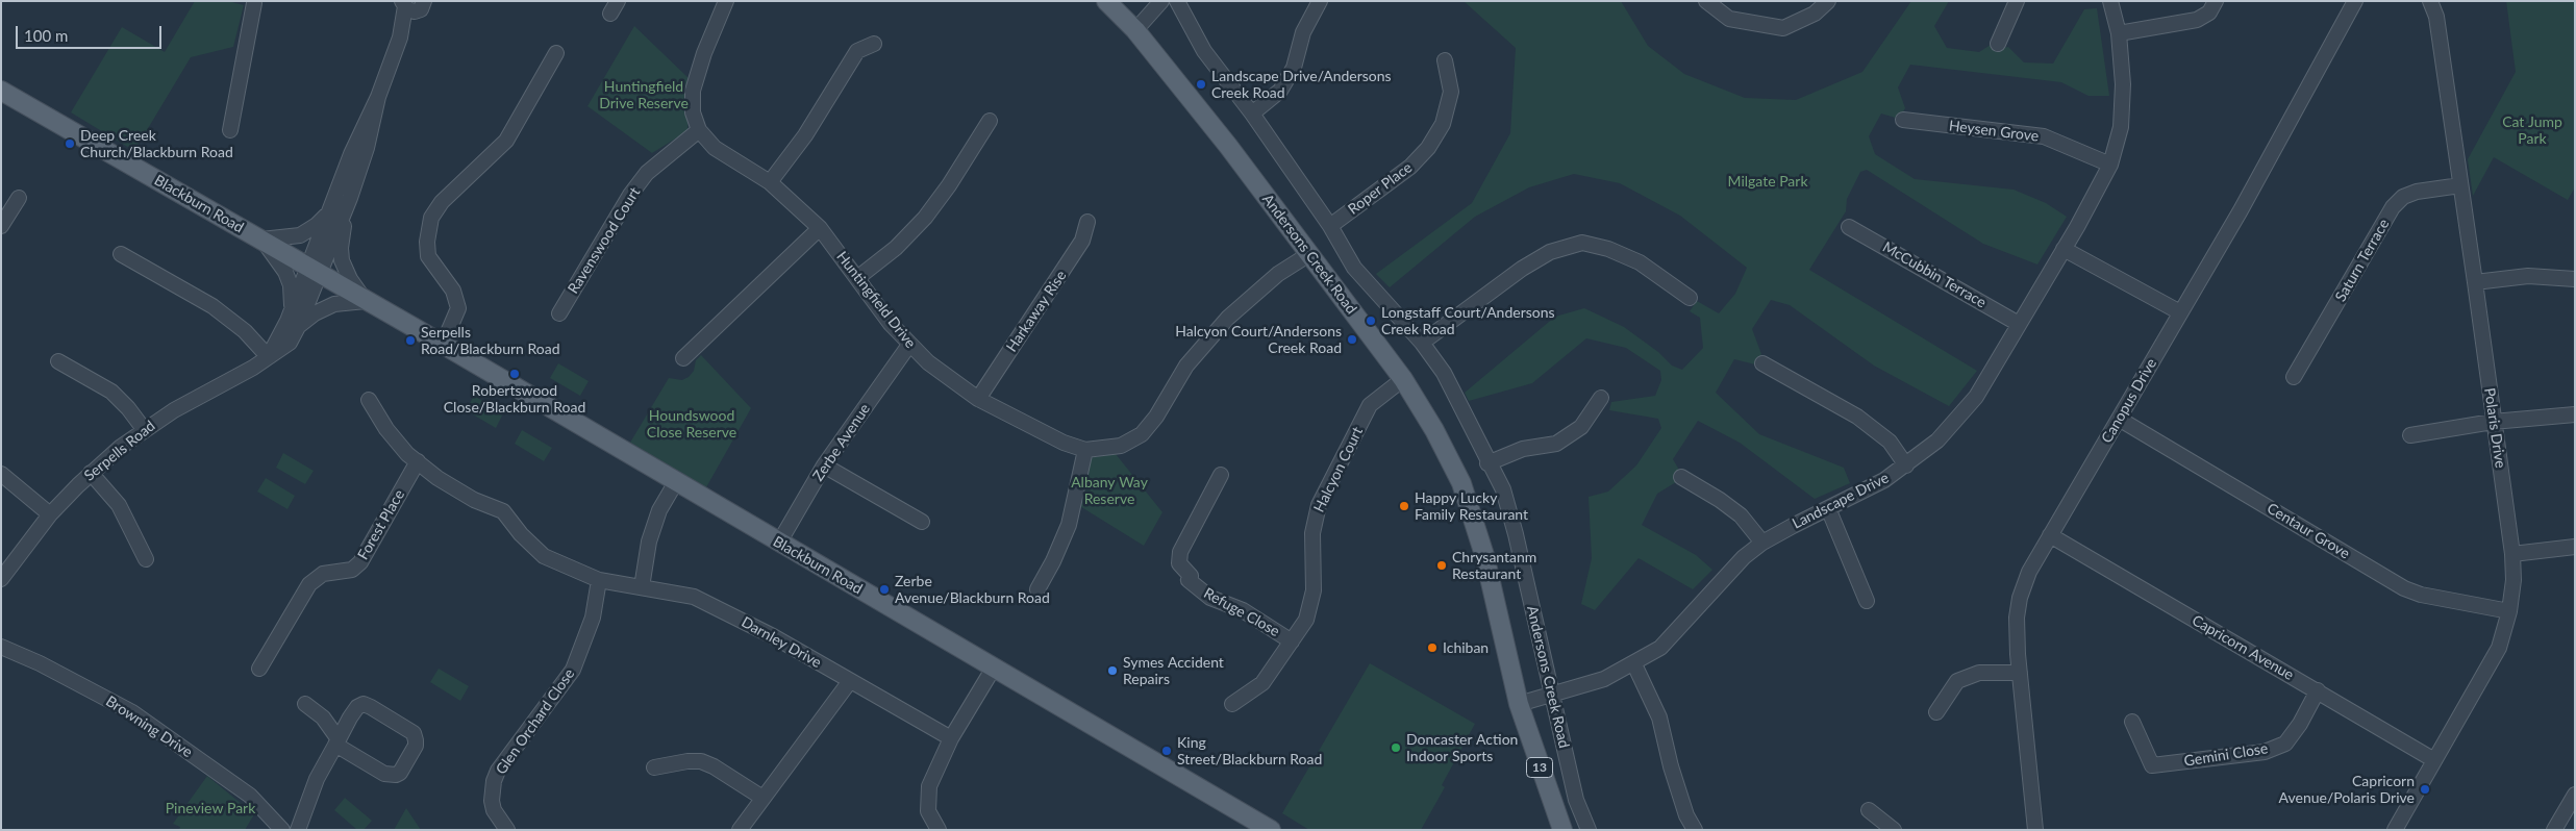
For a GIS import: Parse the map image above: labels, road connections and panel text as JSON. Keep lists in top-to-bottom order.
{
  "streets": {
    "main road": ["Blackburn Road", "Andersons Creek Road", "13"],
    "street": [
      "Heysen Grove",
      "Roper Place",
      "Ravenswood Court",
      "Saturn Terrace",
      "McCubbin Terrace",
      "Huntingfield Drive",
      "Harkaway Rise",
      "Canopus Drive",
      "Polaris Drive",
      "Zerbe Avenue",
      "Serpells Road",
      "Halcyon Court",
      "Landscape Drive",
      "Forest Place",
      "Centaur Grove",
      "Refuge Close",
      "Darnley Drive",
      "Capricorn Avenue",
      "Glen Orchard Close",
      "Browning Drive",
      "Gemini Close"
    ]
  },
  "crossings": [
    ["Heysen Grove", "Landscape Drive"],
    ["Roper Place", "Andersons Creek Road"],
    ["Blackburn Road", "Zerbe Avenue"],
    ["Blackburn Road", "Serpells Road"],
    ["Ravenswood Court", "Huntingfield Drive"],
    ["Andersons Creek Road", "Huntingfield Drive"],
    ["Andersons Creek Road", "Halcyon Court"],
    ["Andersons Creek Road", "Landscape Drive"],
    ["Saturn Terrace", "Polaris Drive"],
    ["McCubbin Terrace", "Landscape Drive"],
    ["Huntingfield Drive", "Harkaway Rise"],
    ["Huntingfield Drive", "Zerbe Avenue"],
    ["Canopus Drive", "Centaur Grove"],
    ["Canopus Drive", "Capricorn Avenue"],
    ["Polaris Drive", "Centaur Grove"],
    ["Polaris Drive", "Capricorn Avenue"],
    ["Halcyon Court", "Refuge Close"],
    ["Forest Place", "Darnley Drive"],
    ["Darnley Drive", "Glen Orchard Close"],
    ["Capricorn Avenue", "Gemini Close"]
  ],
  "parks": [
    "Huntingfield Drive Reserve",
    "Cat Jump Park",
    "Milgate Park",
    "Houndswood Close Reserve",
    "Albany Way Reserve",
    "Pineview Park"
  ],
  "places": [
    "Landscape Drive/Andersons Creek Road",
    "Deep Creek Church/Blackburn Road",
    "Longstaff Court/Andersons Creek Road",
    "Halcyon Court/Andersons Creek Road",
    "Serpells Road/Blackburn Road",
    "Robertswood Close/Blackburn Road",
    "Happy Lucky Family Restaurant",
    "Chrysantanm Restaurant",
    "Zerbe Avenue/Blackburn Road",
    "Ichiban",
    "Symes Accident Repairs",
    "Doncaster Action Indoor Sports",
    "King Street/Blackburn Road",
    "Capricorn Avenue/Polaris Drive"
  ],
  "scale_bar": "100 m"
}
